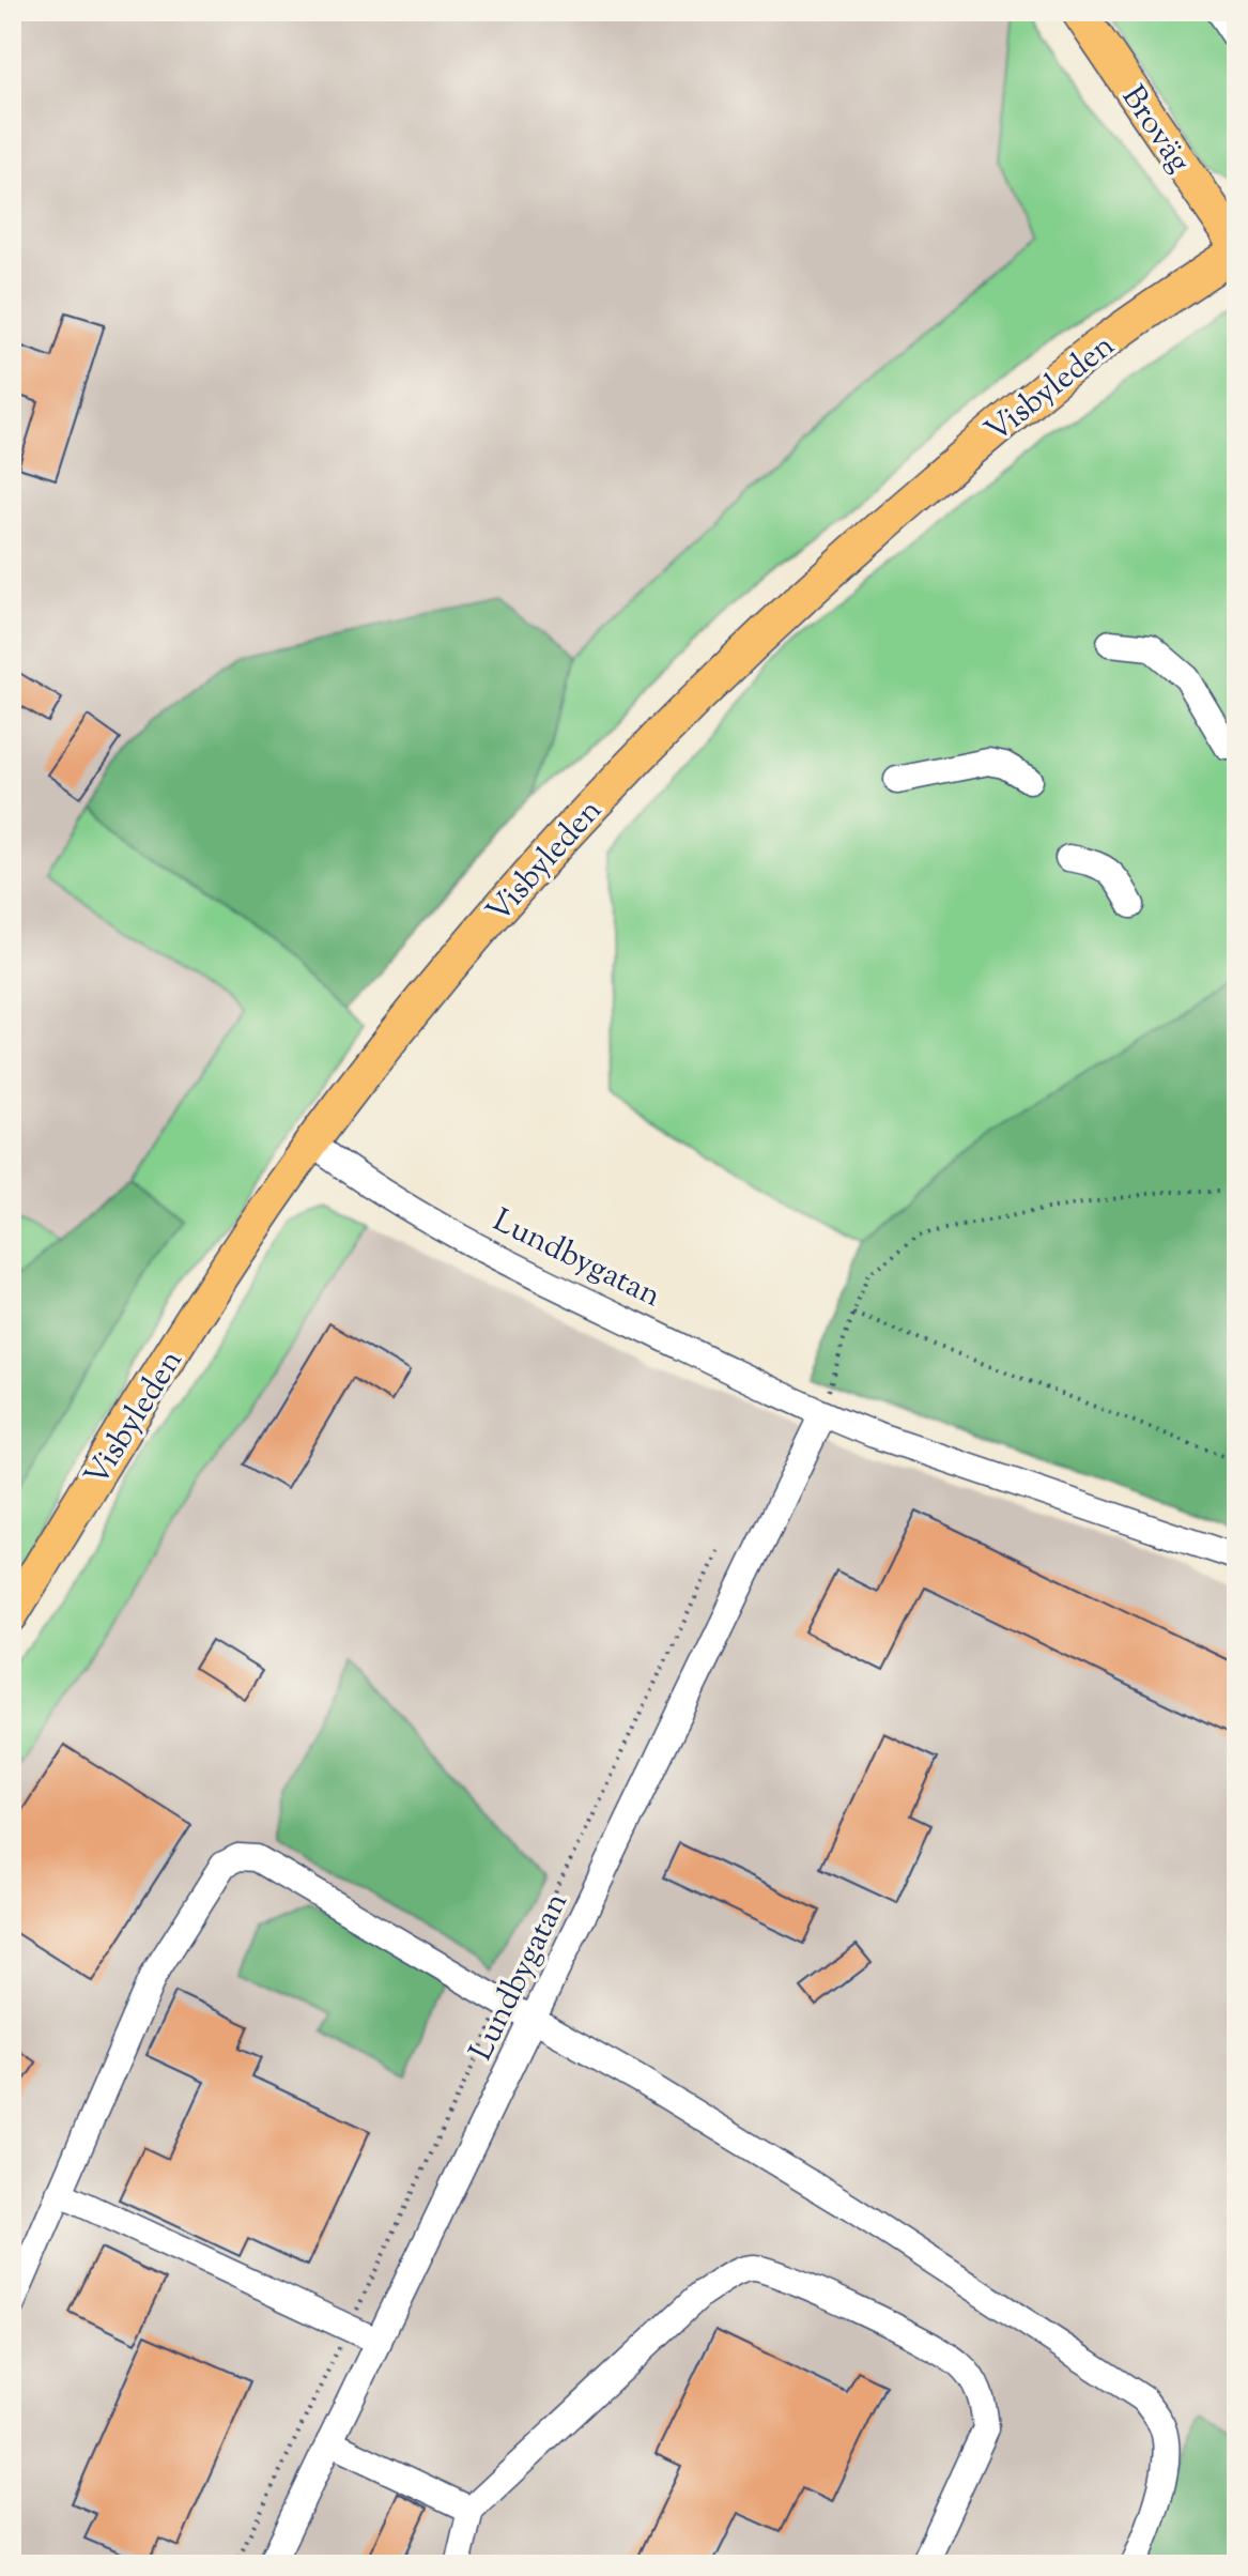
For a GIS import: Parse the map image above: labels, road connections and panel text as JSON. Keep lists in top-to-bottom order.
{
  "streets": {
    "main road": ["Broväg", "Visbyleden"],
    "street": ["Lundbygatan"]
  },
  "crossings": [
    ["Broväg", "Visbyleden"],
    ["Visbyleden", "Lundbygatan"]
  ]
}
